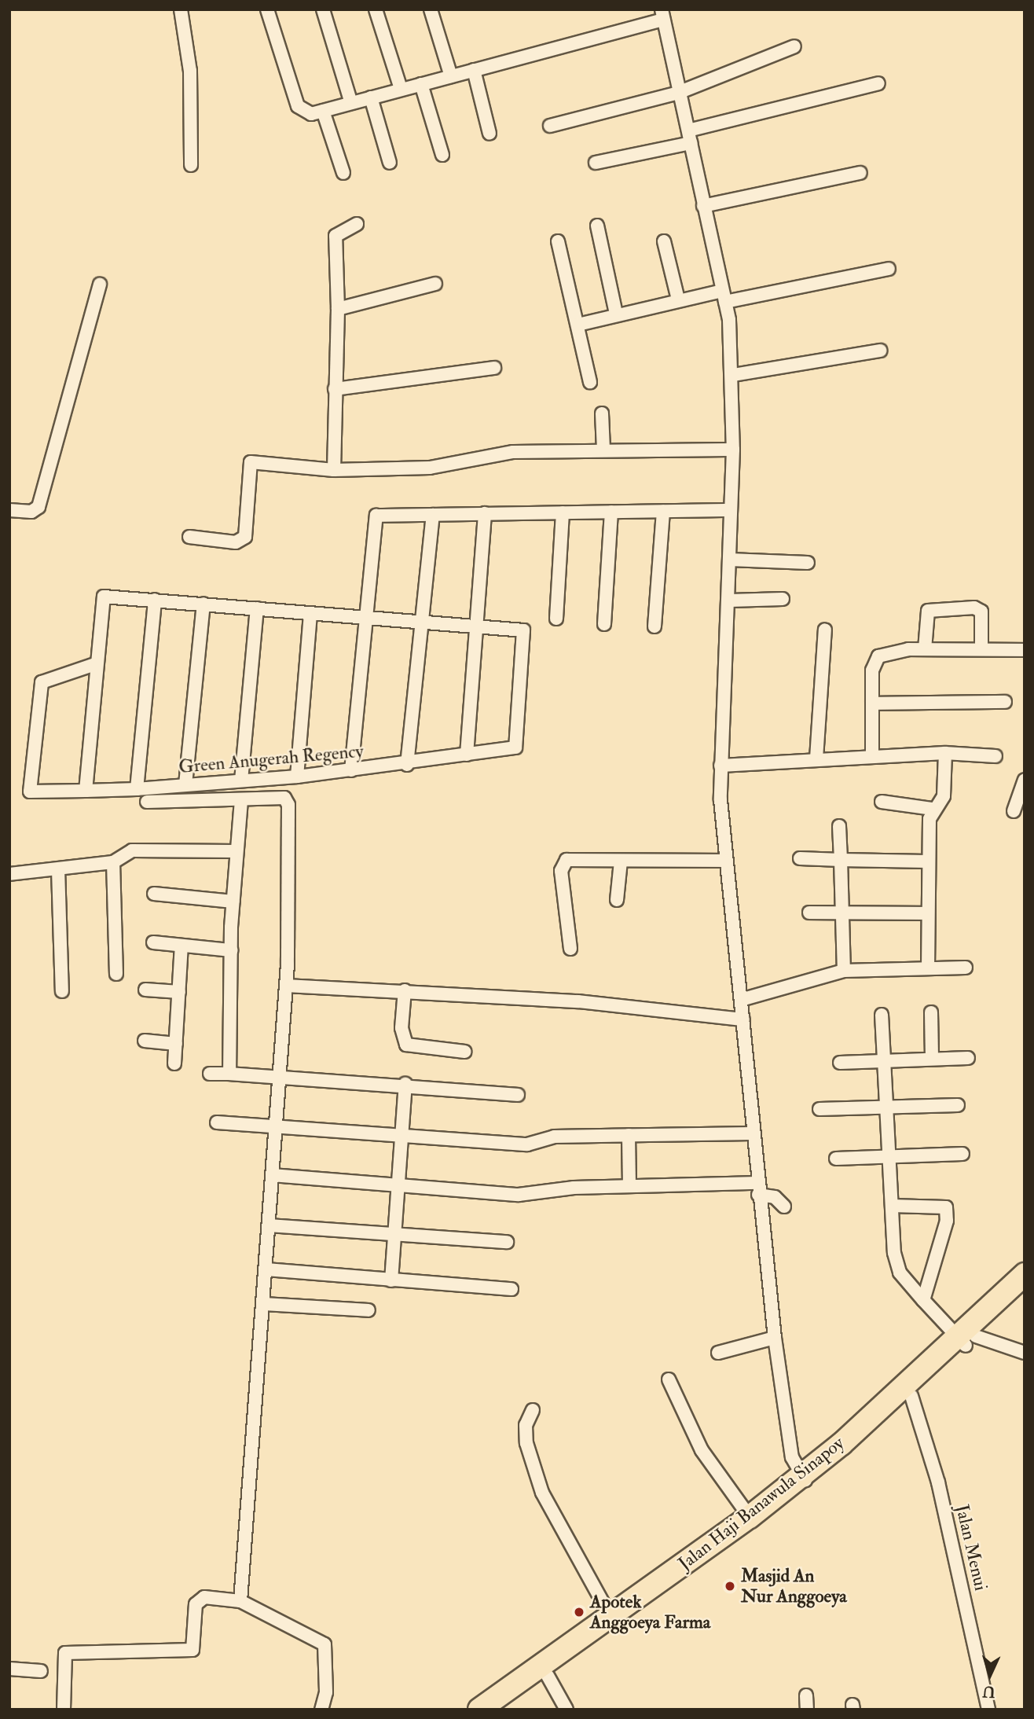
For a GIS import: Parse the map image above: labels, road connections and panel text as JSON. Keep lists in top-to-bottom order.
{
  "streets": {
    "highway": ["Jalan Haji Banawula Sinapoy"],
    "street": ["Green Anugerah Regency", "Jalan Menui"]
  },
  "crossings": [
    ["Jalan Haji Banawula Sinapoy", "Jalan Menui"]
  ],
  "places": ["Masjid An Nur Anggoeya", "Apotek Anggoeya Farma"],
  "north": "bottom"
}
